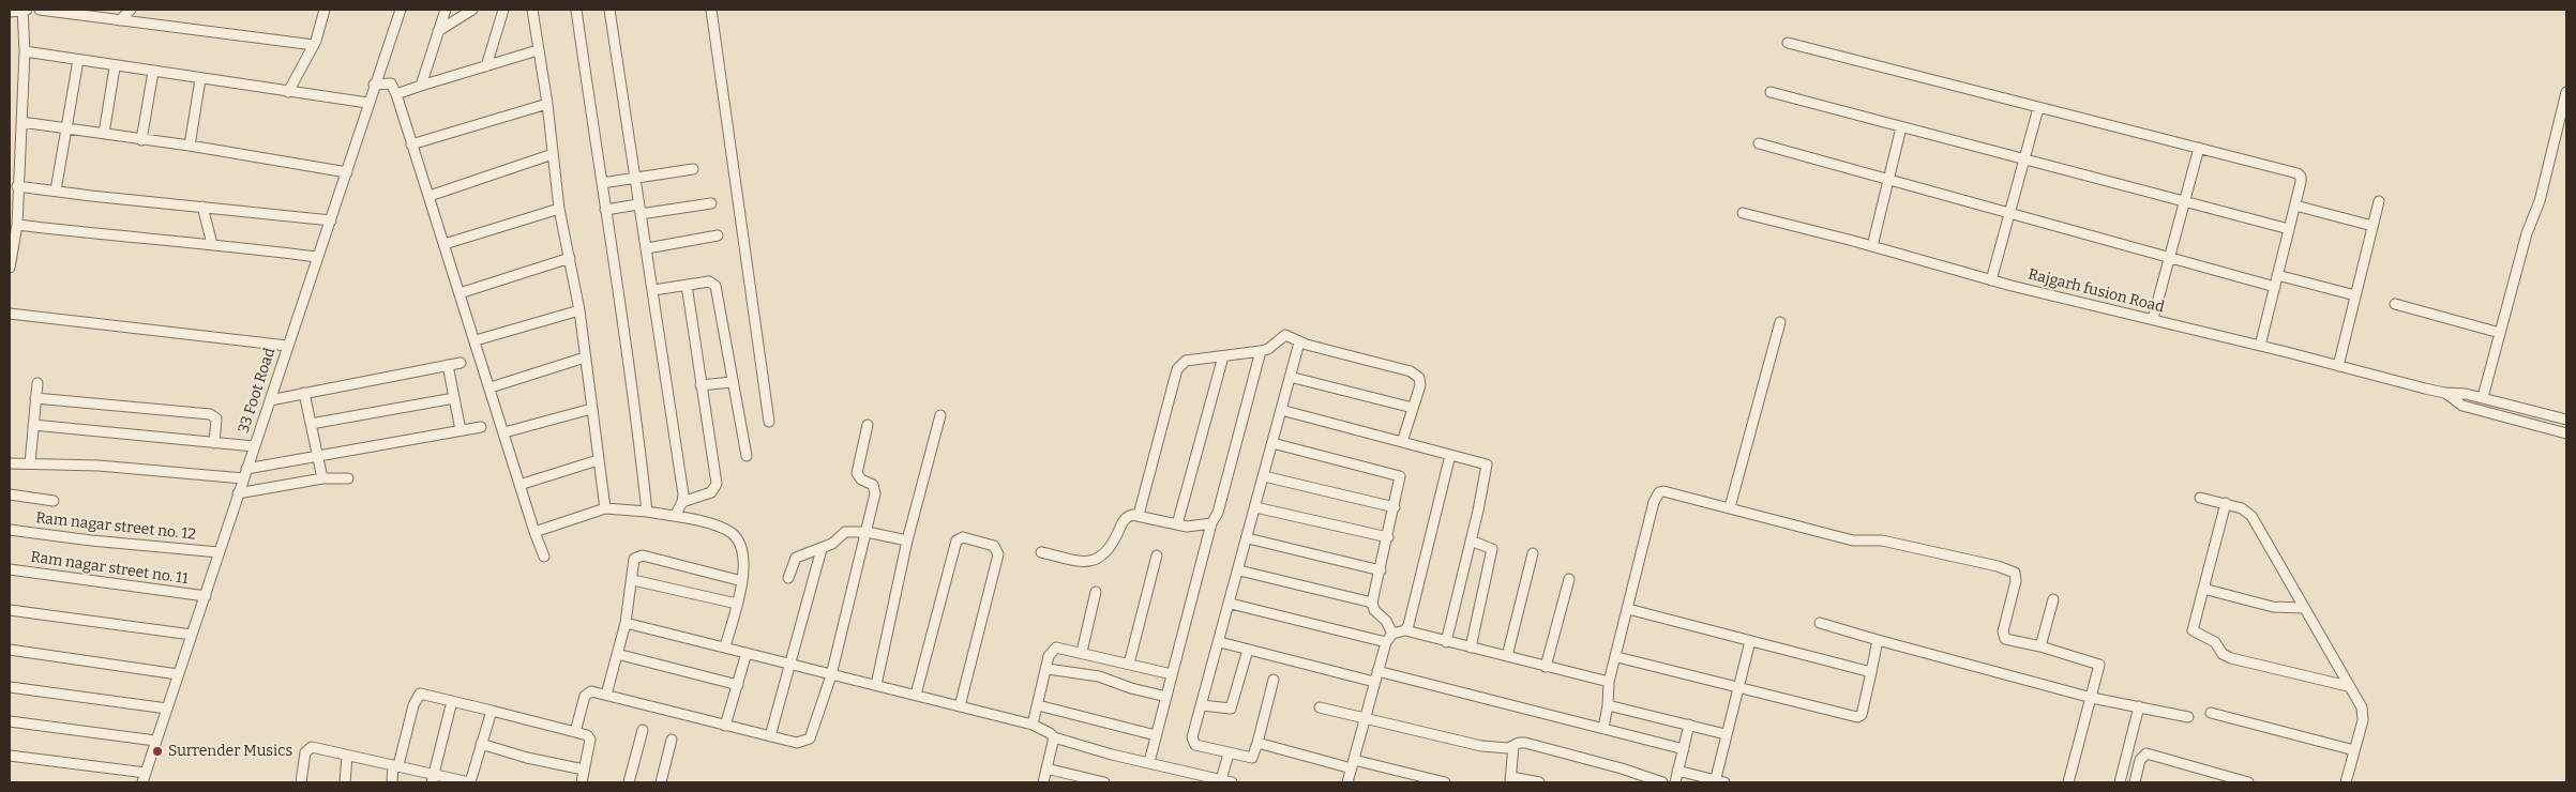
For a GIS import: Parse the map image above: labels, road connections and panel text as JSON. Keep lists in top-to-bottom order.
{
  "streets": {
    "street": [
      "Rajgarh fusion Road",
      "33 Foot Road",
      "Ram nagar street no. 12",
      "Ram nagar street no. 11"
    ]
  },
  "crossings": [
    ["33 Foot Road", "Ram nagar street no. 12"],
    ["33 Foot Road", "Ram nagar street no. 11"]
  ],
  "places": ["Surrender Musics"]
}
